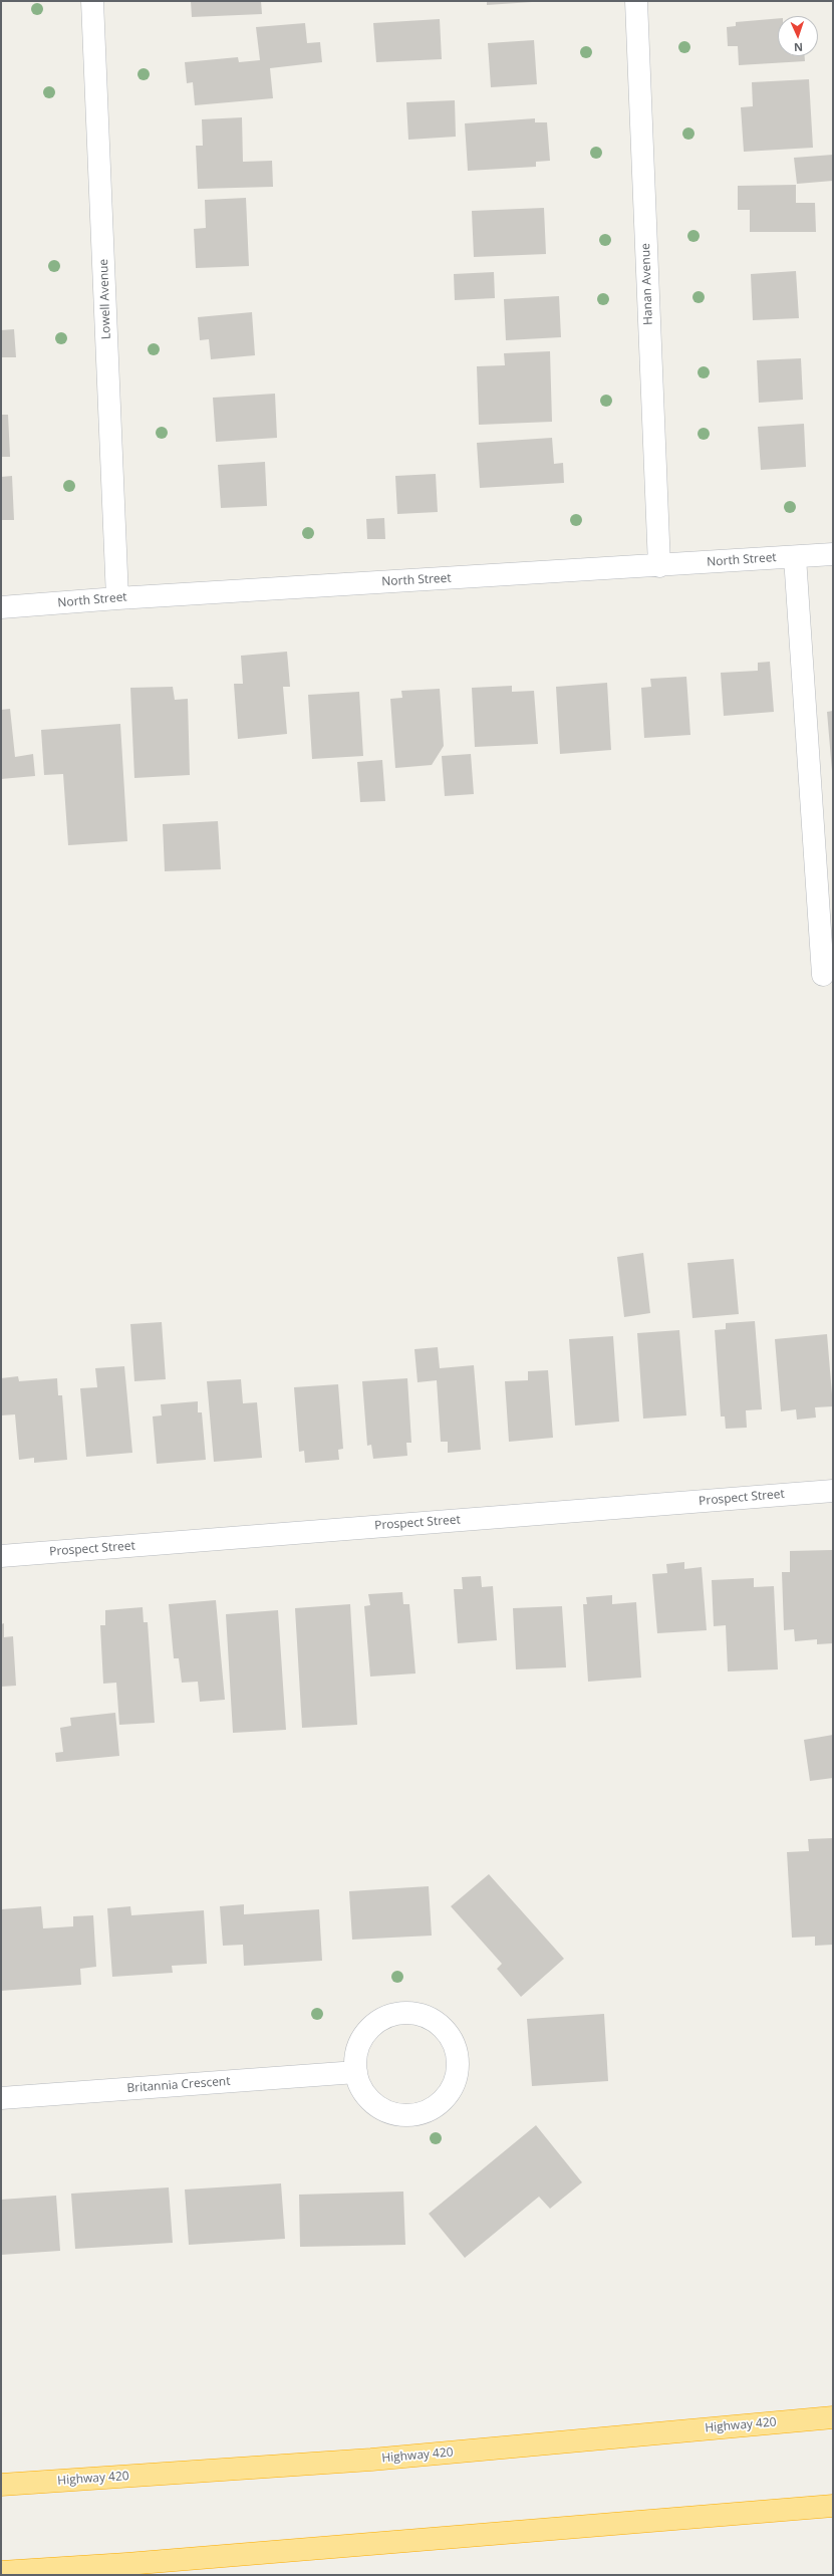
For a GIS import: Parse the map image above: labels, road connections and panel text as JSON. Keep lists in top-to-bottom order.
{
  "streets": {
    "highway": ["Highway 420"],
    "street": [
      "Hanan Avenue",
      "Lowell Avenue",
      "North Street",
      "Prospect Street",
      "Britannia Crescent"
    ]
  },
  "crossings": [
    ["Hanan Avenue", "North Street"],
    ["Lowell Avenue", "North Street"]
  ],
  "north": "bottom"
}
